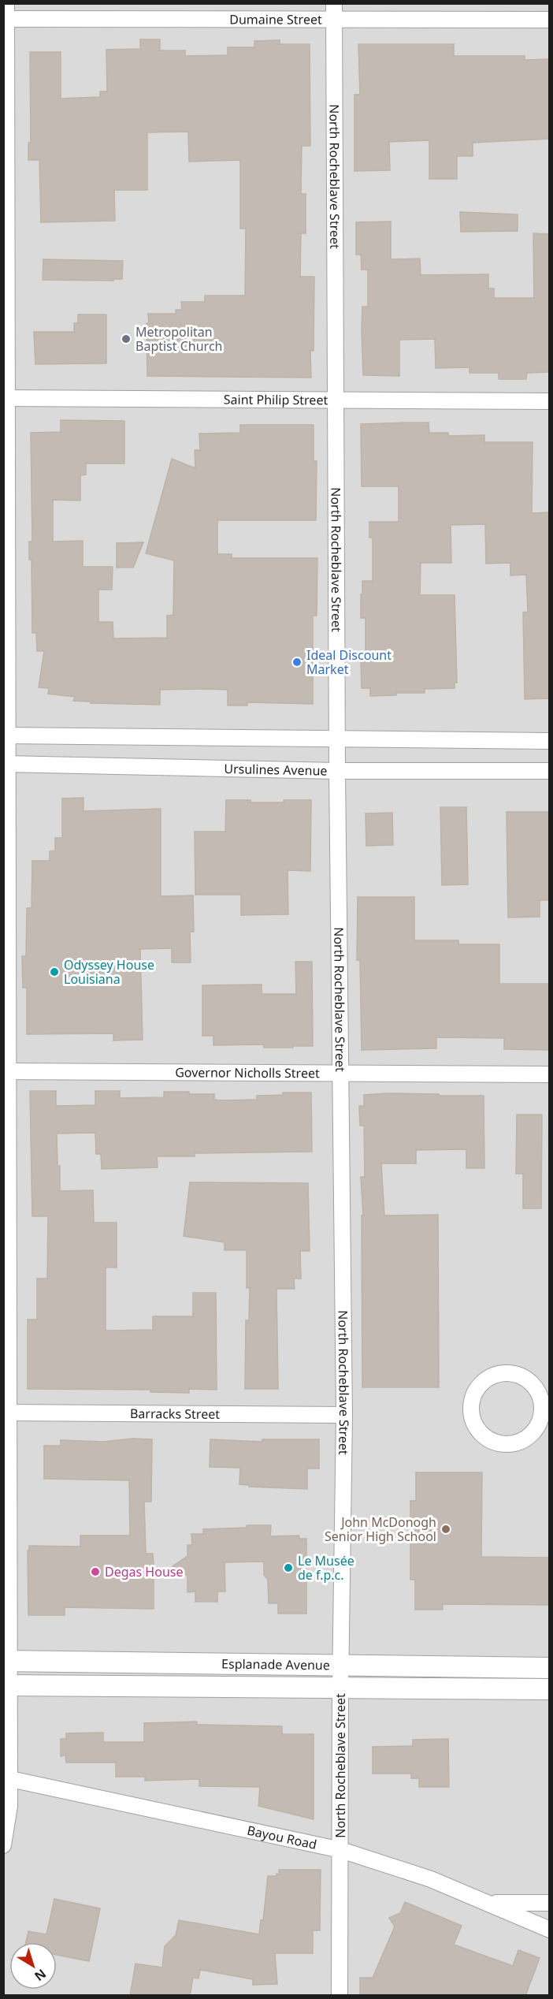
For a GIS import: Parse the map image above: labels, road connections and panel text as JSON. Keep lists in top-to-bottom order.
{
  "streets": {
    "street": [
      "Dumaine Street",
      "North Rocheblave Street",
      "Saint Philip Street",
      "Ursulines Avenue",
      "Governor Nicholls Street",
      "Barracks Street",
      "Esplanade Avenue",
      "Bayou Road"
    ]
  },
  "crossings": [
    ["Dumaine Street", "North Rocheblave Street"],
    ["North Rocheblave Street", "Saint Philip Street"],
    ["North Rocheblave Street", "Ursulines Avenue"],
    ["North Rocheblave Street", "Governor Nicholls Street"],
    ["North Rocheblave Street", "Barracks Street"],
    ["North Rocheblave Street", "Esplanade Avenue"],
    ["North Rocheblave Street", "Bayou Road"]
  ],
  "places": [
    "Metropolitan Baptist Church",
    "Ideal Discount Market",
    "Odyssey House Louisiana",
    "John McDonogh Senior High School",
    "Le Musée de f.p.c.",
    "Degas House"
  ],
  "north": "bottom right"
}
